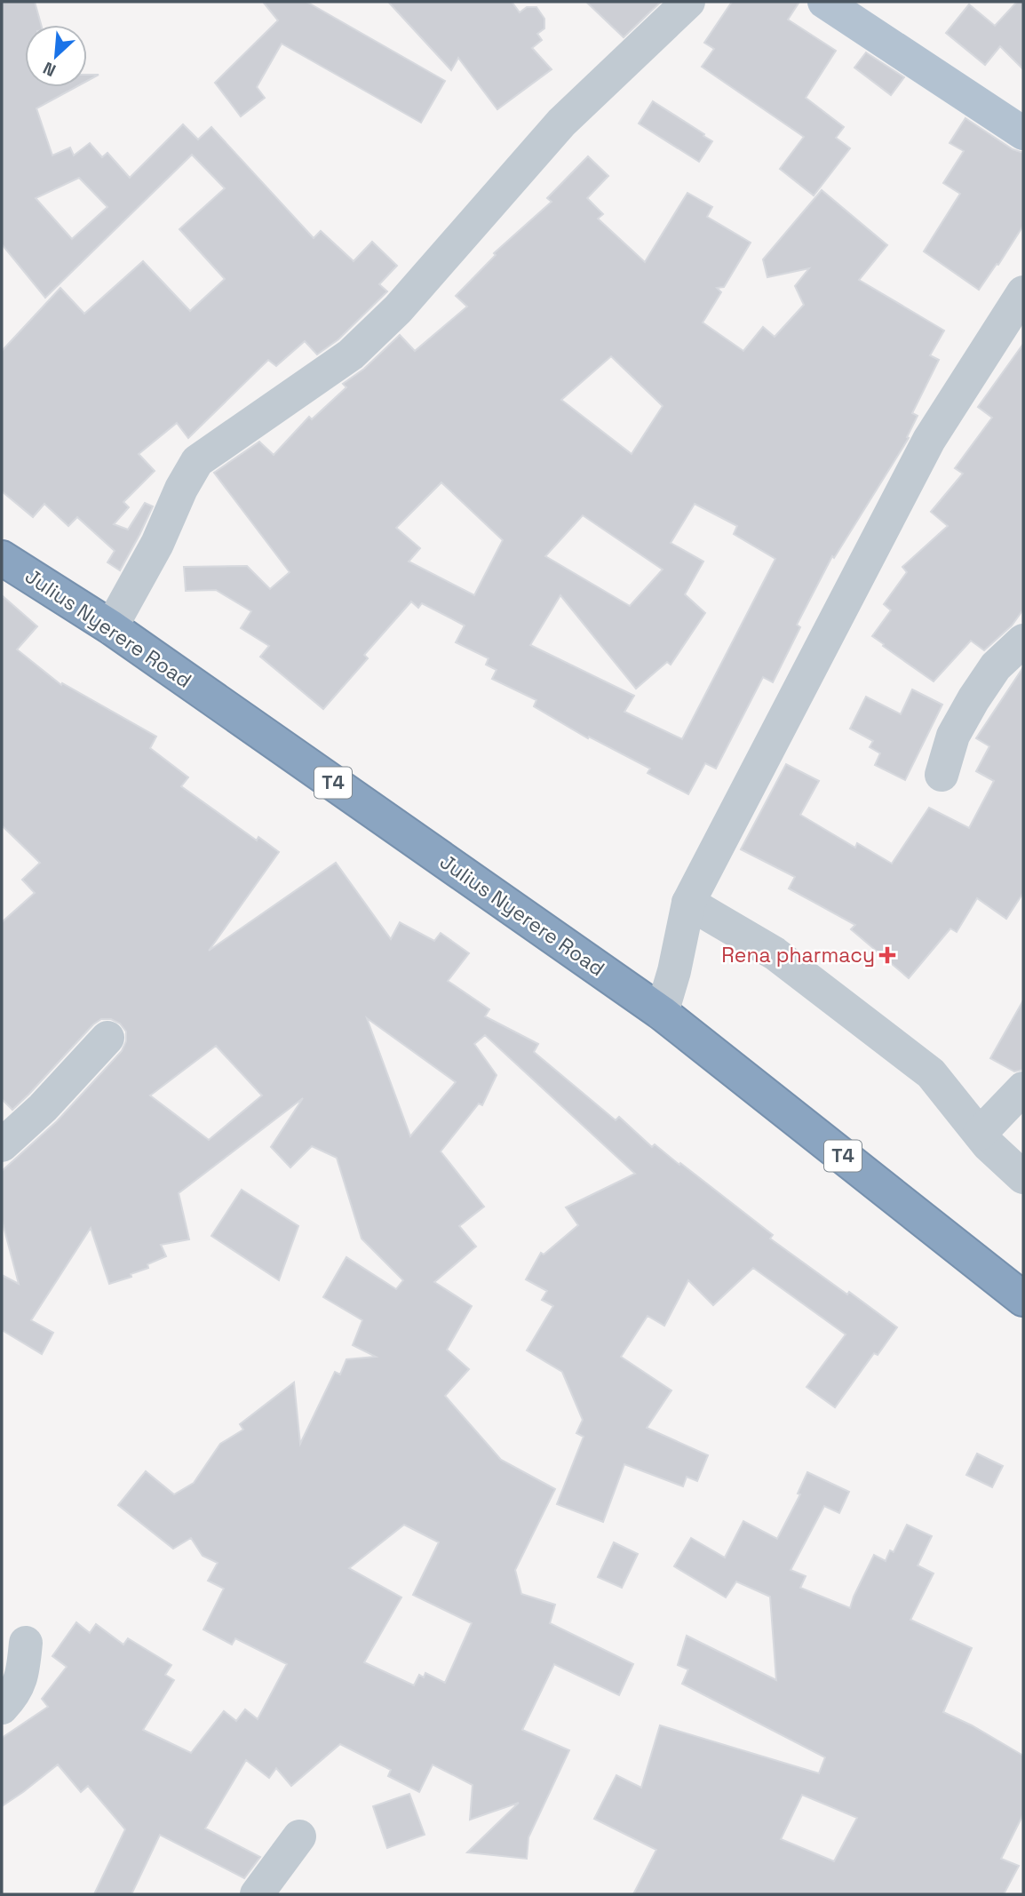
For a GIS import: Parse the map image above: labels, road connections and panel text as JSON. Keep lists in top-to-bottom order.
{
  "streets": {
    "highway": ["Julius Nyerere Road", "T4"]
  },
  "places": {
    "health": ["Rena pharmacy"]
  },
  "north": "bottom left"
}
